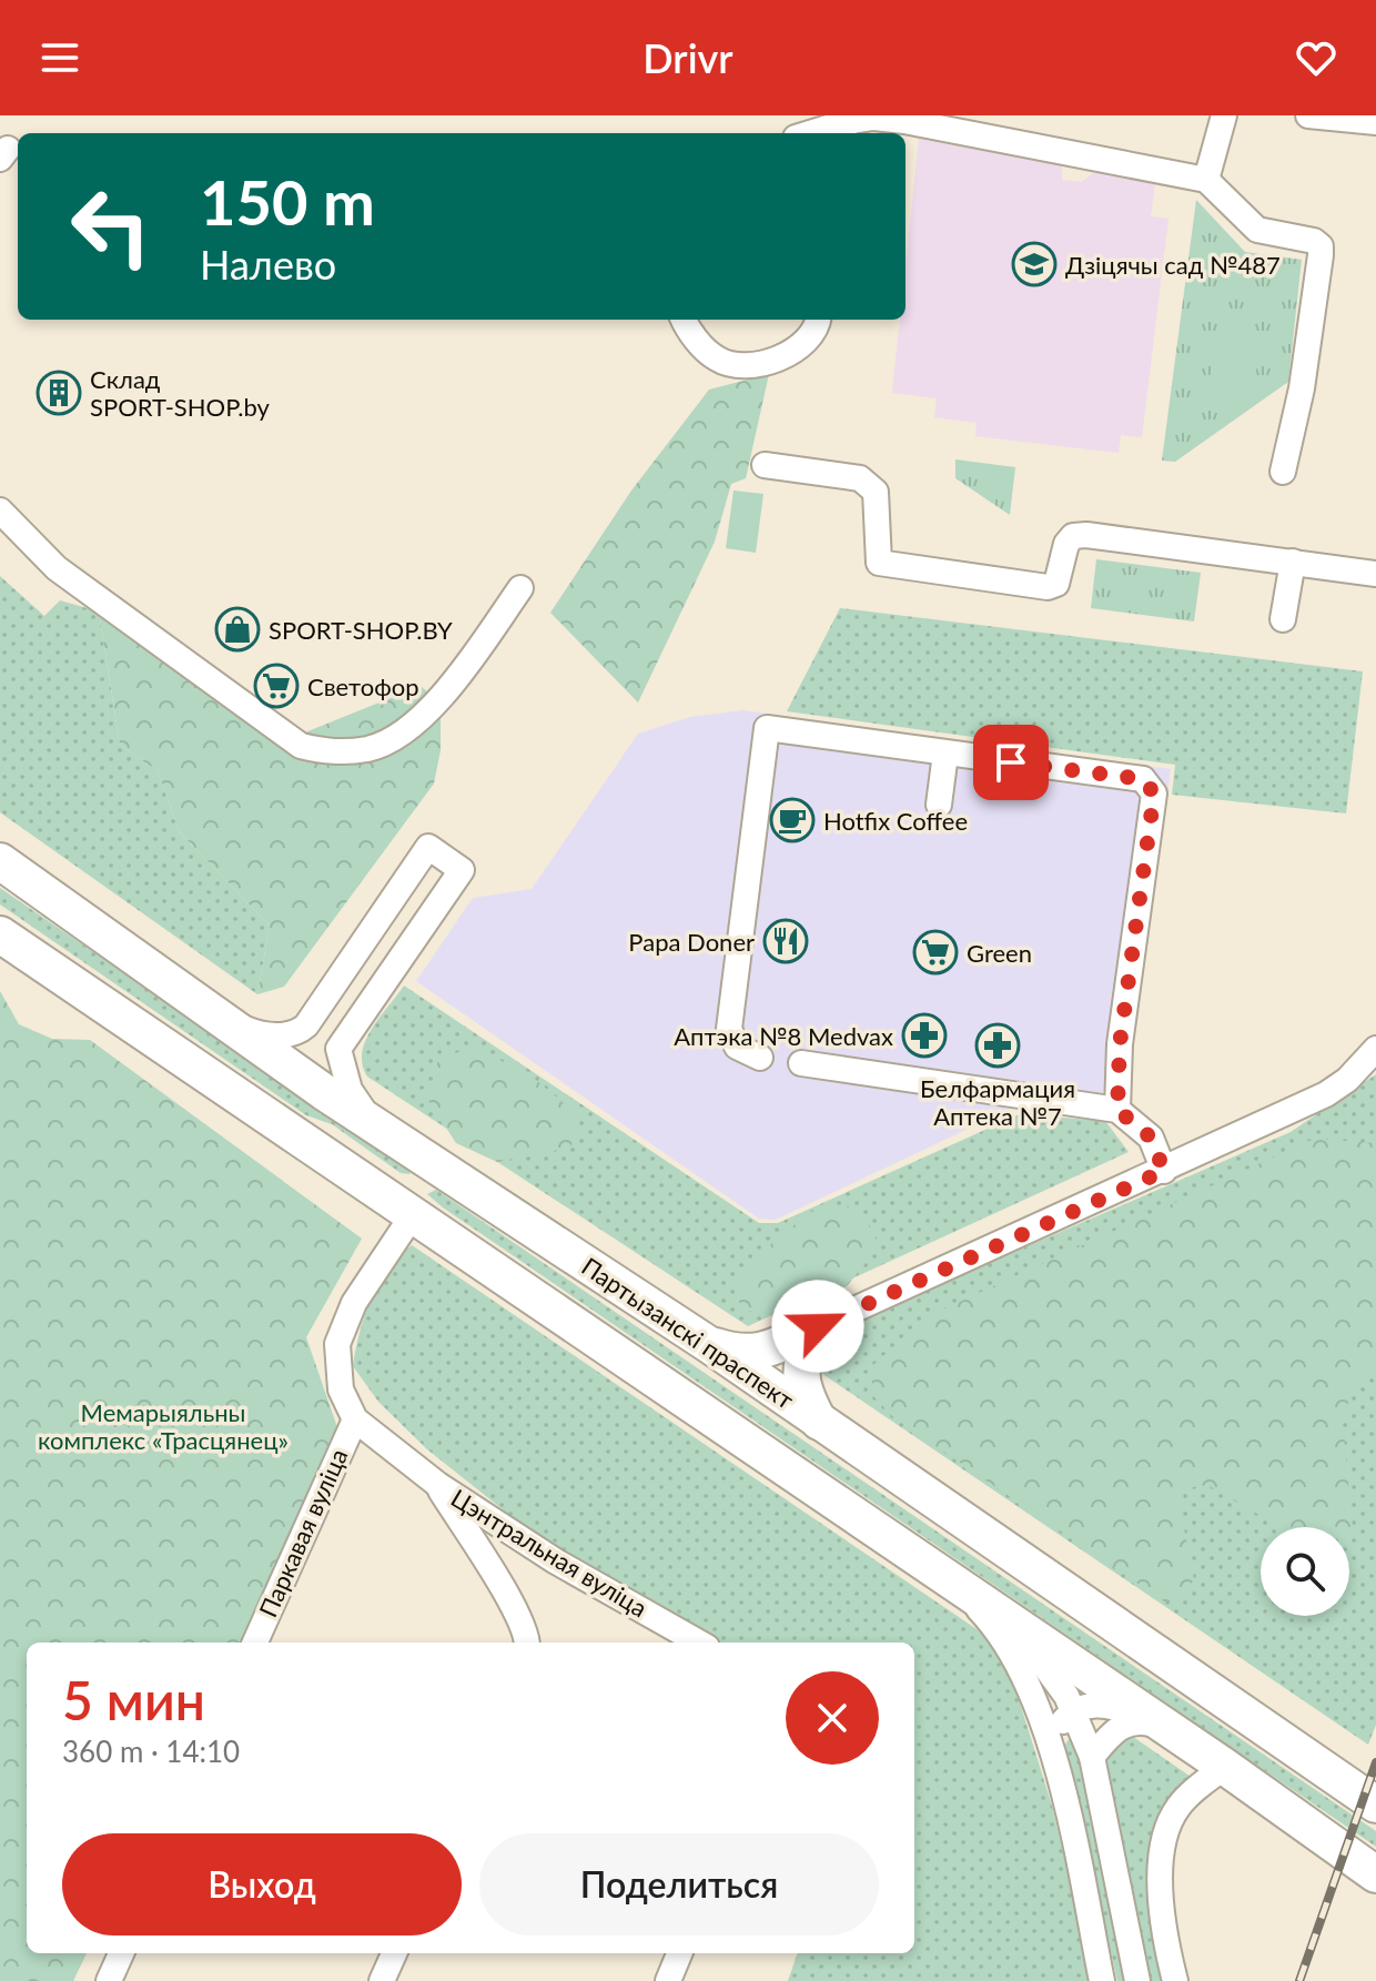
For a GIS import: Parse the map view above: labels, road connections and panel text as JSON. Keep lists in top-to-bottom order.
{
  "streets": {
    "highway": ["Партызанскі праспект"],
    "street": ["Паркавая вуліца", "Цэнтральная вуліца"]
  },
  "crossings": [
    ["Паркавая вуліца", "Цэнтральная вуліца"]
  ],
  "parks": ["Мемарыяльны комплекс «Трасцянец»"],
  "places": {
    "school or university": ["Дзіцячы сад №487"],
    "building": ["Склад SPORT-SHOP.by"],
    "shop": ["SPORT-SHOP.BY"],
    "supermarket": ["Светофор", "Green"],
    "cafe": ["Hotfix Coffee"],
    "restaurant": ["Papa Doner"],
    "pharmacy": ["Аптэка №8 Medvax", "Белфармация Аптека №7"]
  },
  "page": {
    "header": "Drivr",
    "turn": ["150 m", "Налево"],
    "heading": ["5 мин", "360 m · 14:10"],
    "buttons": ["Выход", "Поделиться"]
  }
}
